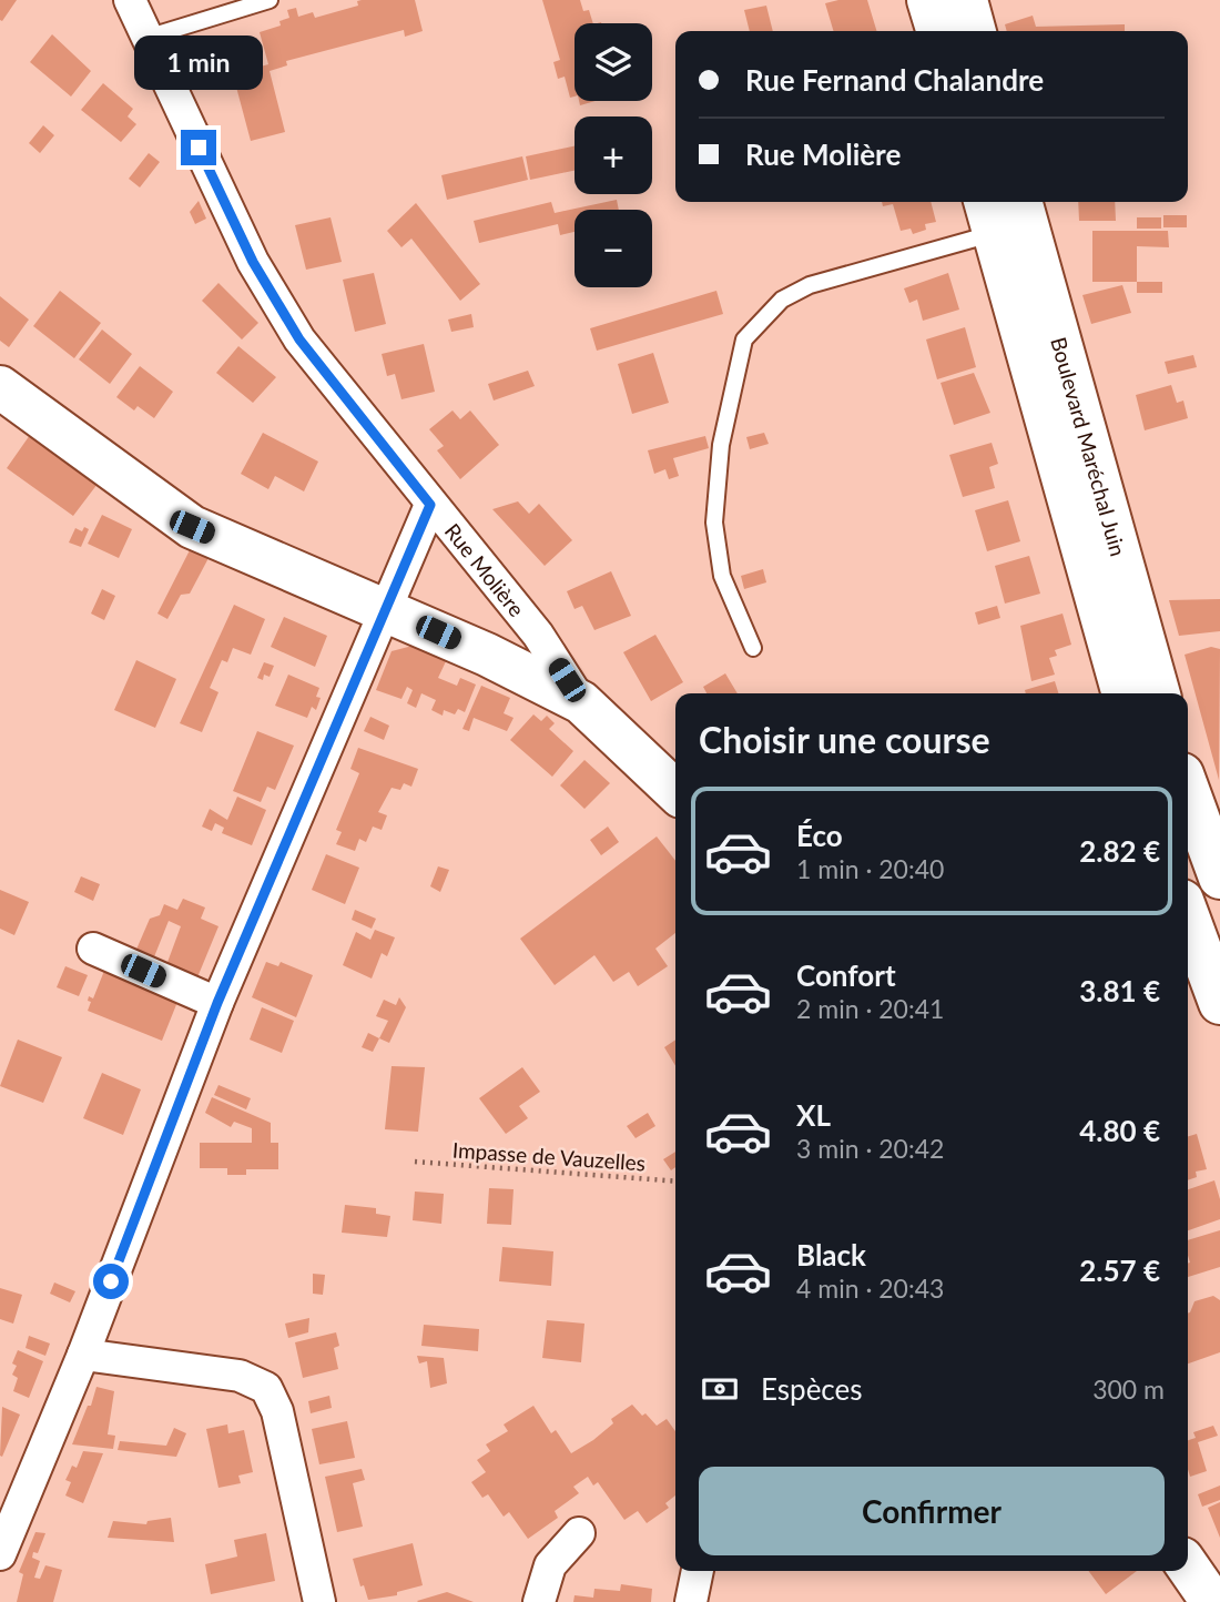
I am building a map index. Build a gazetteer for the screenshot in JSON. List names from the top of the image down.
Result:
{
  "streets": {
    "main road": ["Boulevard Maréchal Juin"],
    "street": ["Rue Molière"],
    "path": ["Impasse de Vauzelles"]
  },
  "page": {
    "map_buttons": ["+", "−"],
    "banner": ["Rue Fernand Chalandre", "Rue Molière"],
    "bubble": "1 min",
    "heading": "Choisir une course",
    "list": [
      {
        "name": "Éco",
        "note": "1 min · 20:40",
        "value": "2.82 €"
      },
      {
        "name": "Confort",
        "note": "2 min · 20:41",
        "value": "3.81 €"
      },
      {
        "name": "XL",
        "note": "3 min · 20:42",
        "value": "4.80 €"
      },
      {
        "name": "Black",
        "note": "4 min · 20:43",
        "value": "2.57 €"
      }
    ],
    "pay": ["Espèces", "300 m"],
    "buttons": "Confirmer"
  }
}
